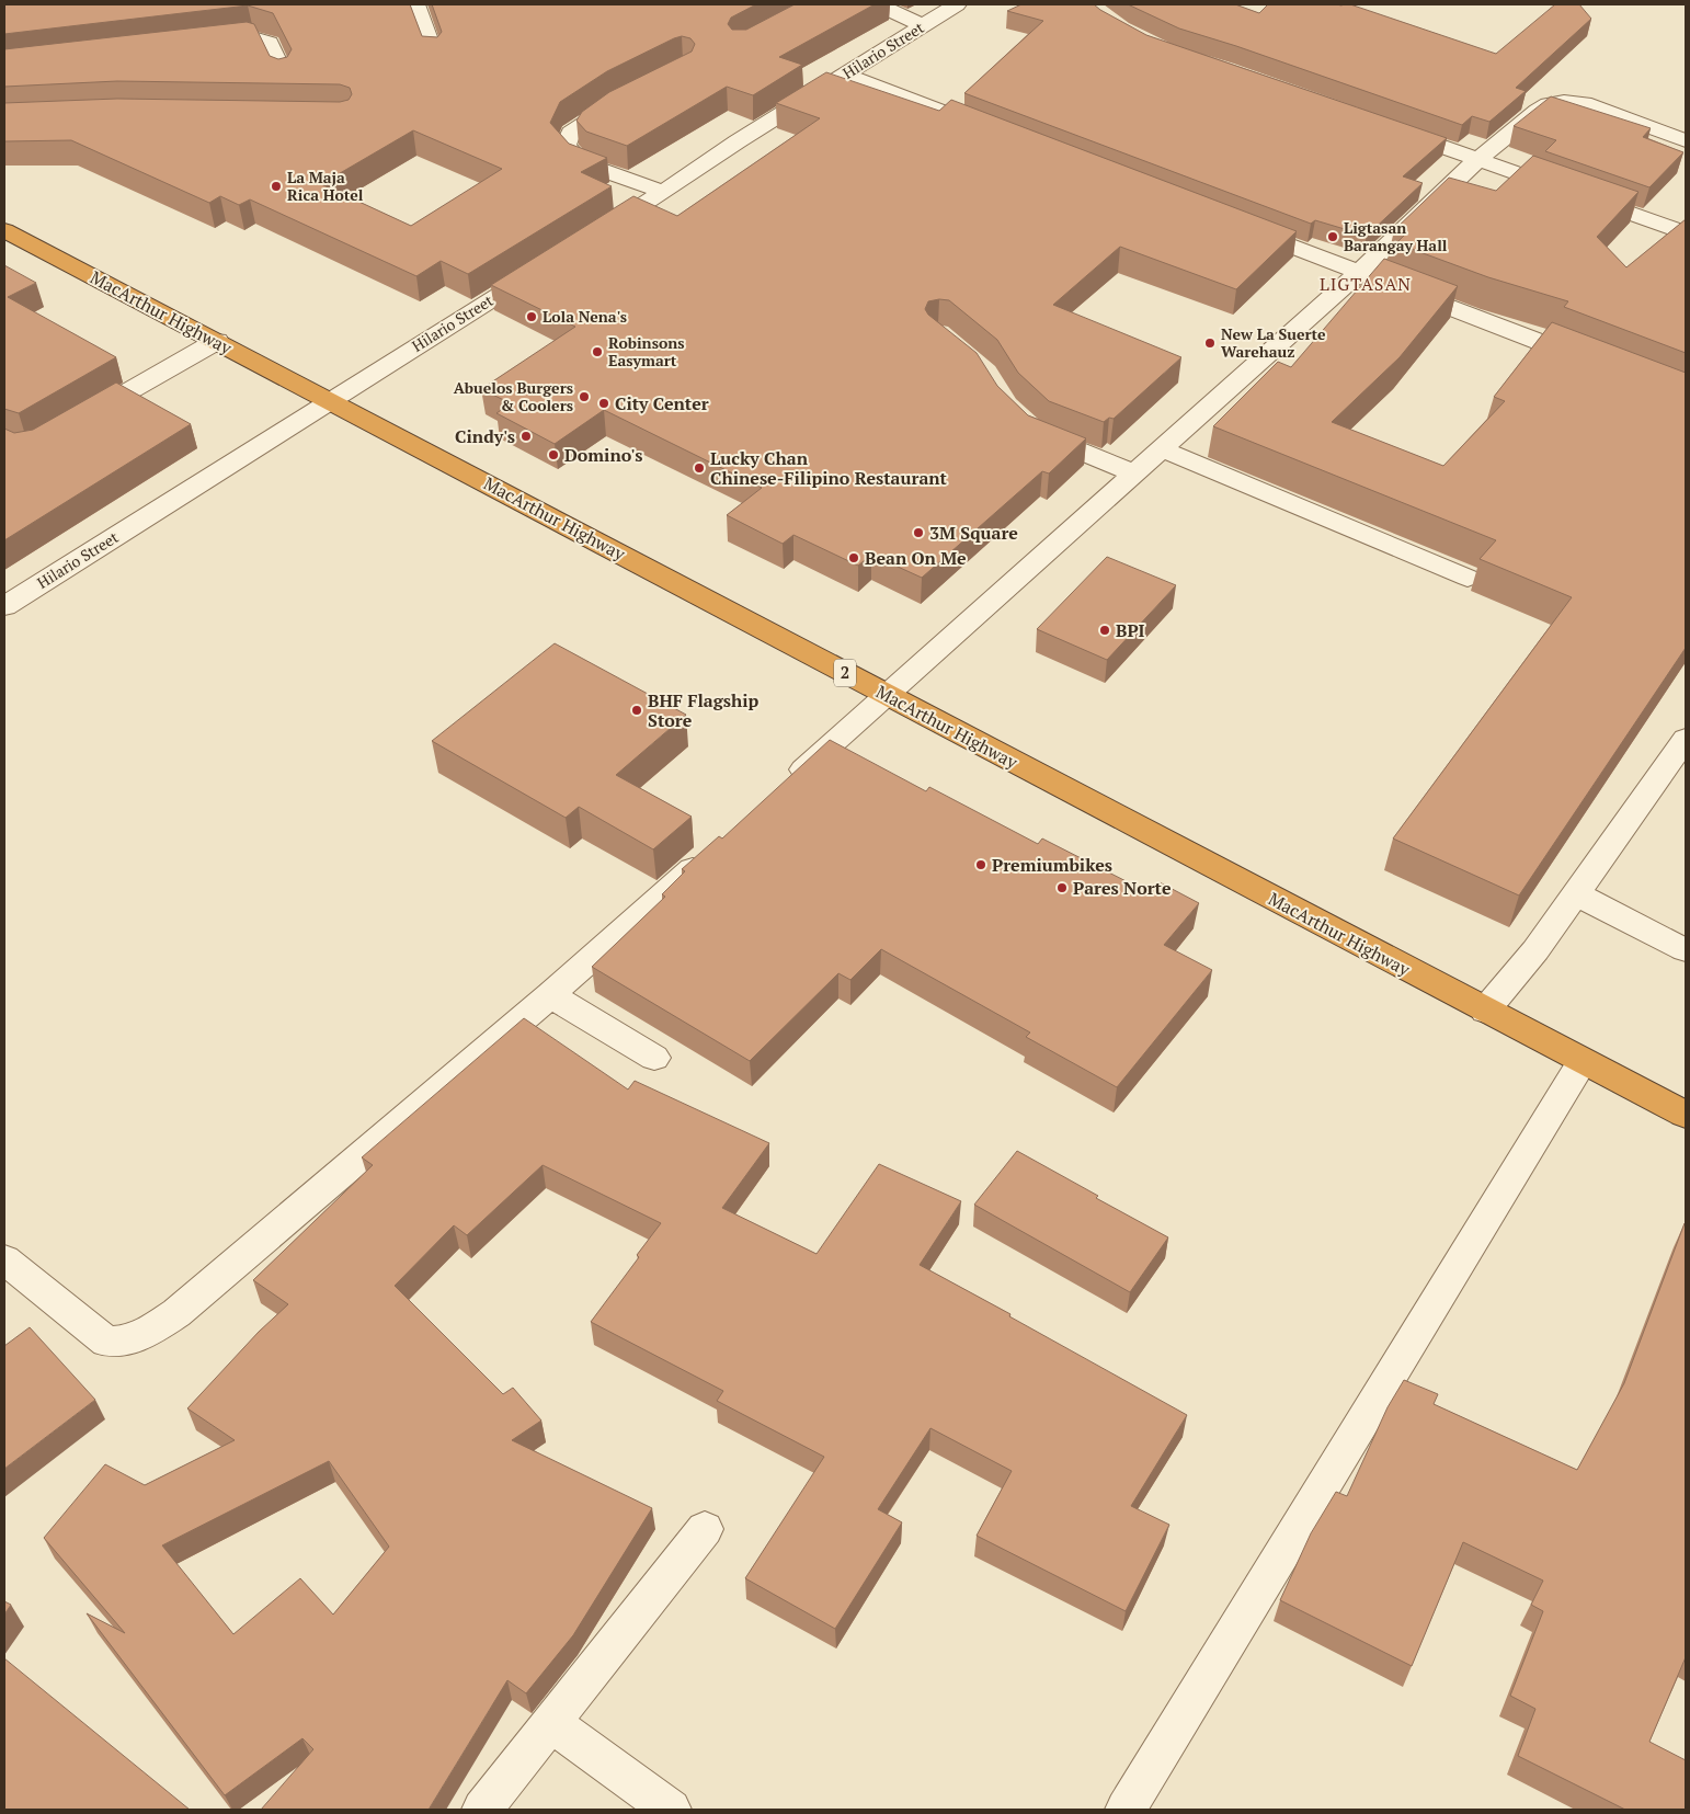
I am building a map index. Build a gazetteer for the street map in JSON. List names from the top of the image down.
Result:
{
  "streets": {
    "highway": ["MacArthur Highway", "2"],
    "street": ["Hilario Street"]
  },
  "crossings": [
    ["Hilario Street", "MacArthur Highway"]
  ],
  "districts": ["LIGTASAN"],
  "places": [
    "La Maja Rica Hotel",
    "Ligtasan Barangay Hall",
    "Lola Nena's",
    "New La Suerte Warehauz",
    "Robinsons Easymart",
    "Abuelos Burgers & Coolers",
    "City Center",
    "Cindy's",
    "Domino's",
    "Lucky Chan Chinese-Filipino Restaurant",
    "3M Square",
    "Bean On Me",
    "BPI",
    "BHF Flagship Store",
    "Premiumbikes",
    "Pares Norte"
  ]
}
